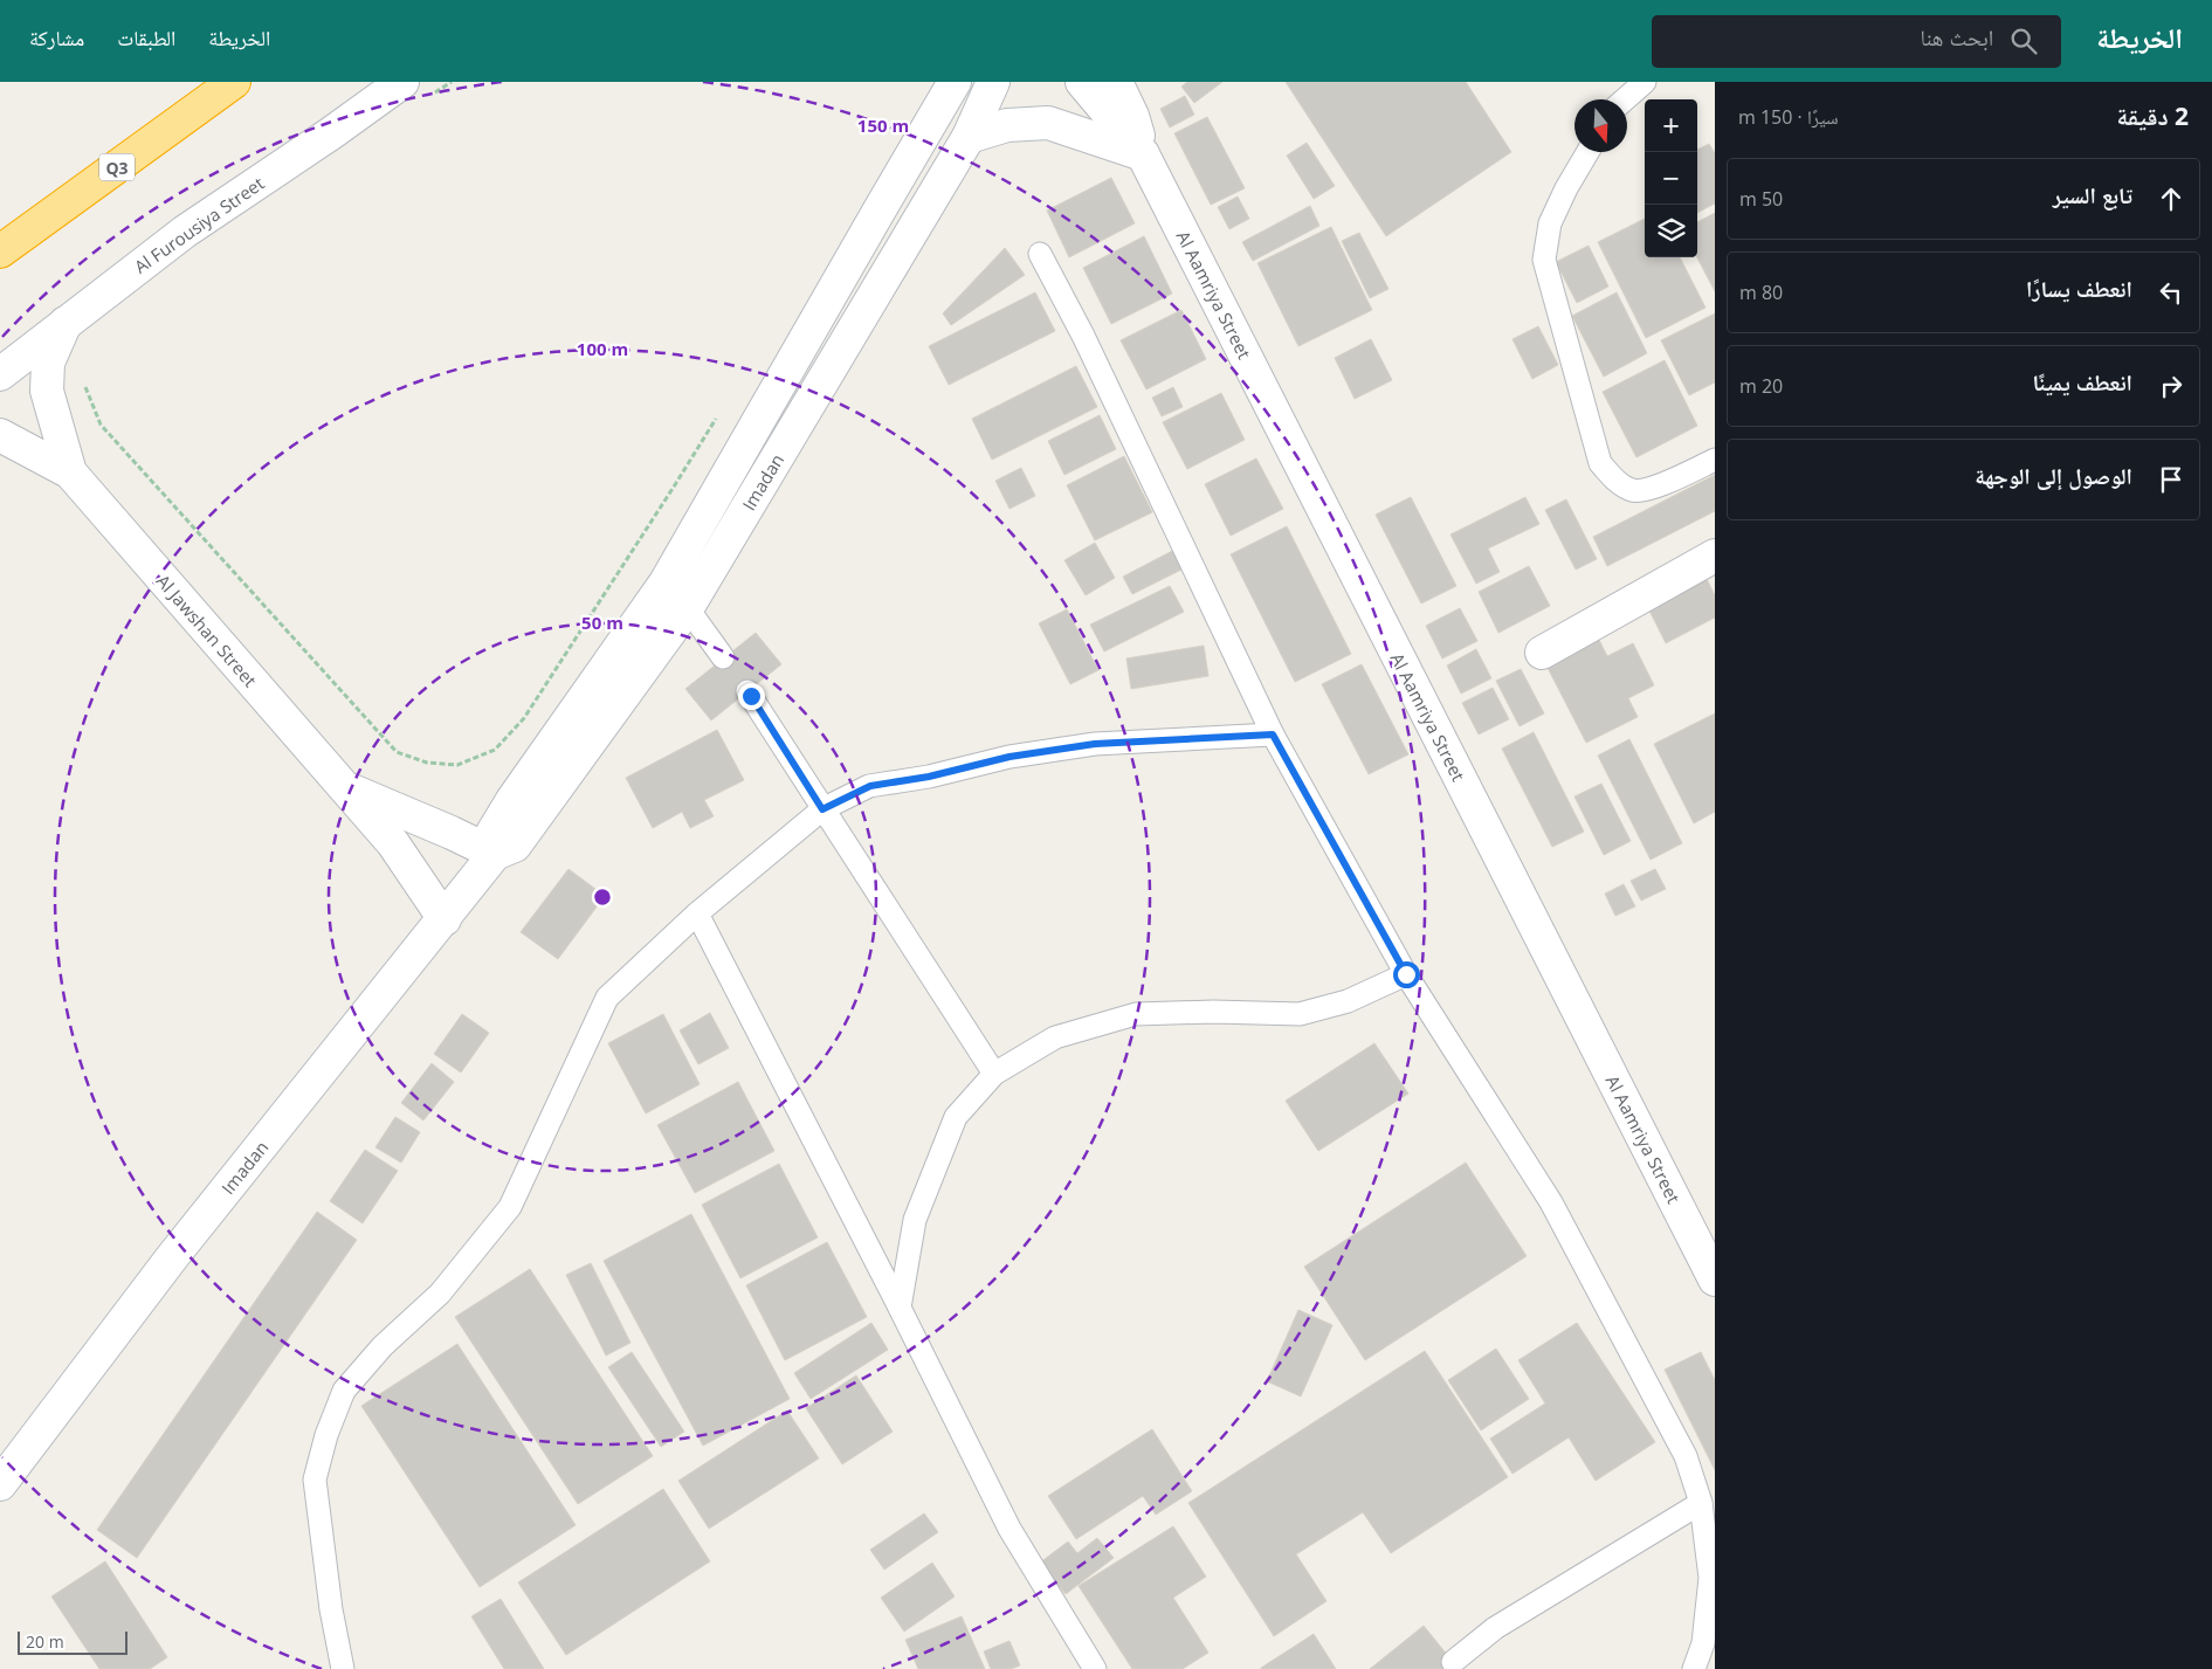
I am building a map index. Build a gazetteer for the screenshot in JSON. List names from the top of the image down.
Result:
{
  "streets": {
    "highway": ["Q3"],
    "street": [
      "Al Furousiya Street",
      "Al Aamriya Street",
      "Imadan",
      "Al Jawshan Street"
    ]
  },
  "crossings": [
    ["Al Furousiya Street", "Al Jawshan Street"],
    ["Imadan", "Al Jawshan Street"]
  ],
  "scale_bar": "20 m",
  "north": "bottom",
  "page": {
    "header": "الخريطة",
    "search": "ابحث هنا",
    "nav": ["الخريطة", "الطبقات", "مشاركة"],
    "heading": ["2 دقيقة", "سيرًا · 150 m"],
    "map_buttons": ["+", "−"],
    "list": [
      ["تابع السير", "50 m"],
      ["انعطف يسارًا", "80 m"],
      ["انعطف يمينًا", "20 m"],
      "الوصول إلى الوجهة"
    ],
    "scale": "20 m"
  },
  "rings": ["150 m", "100 m", "50 m"]
}
